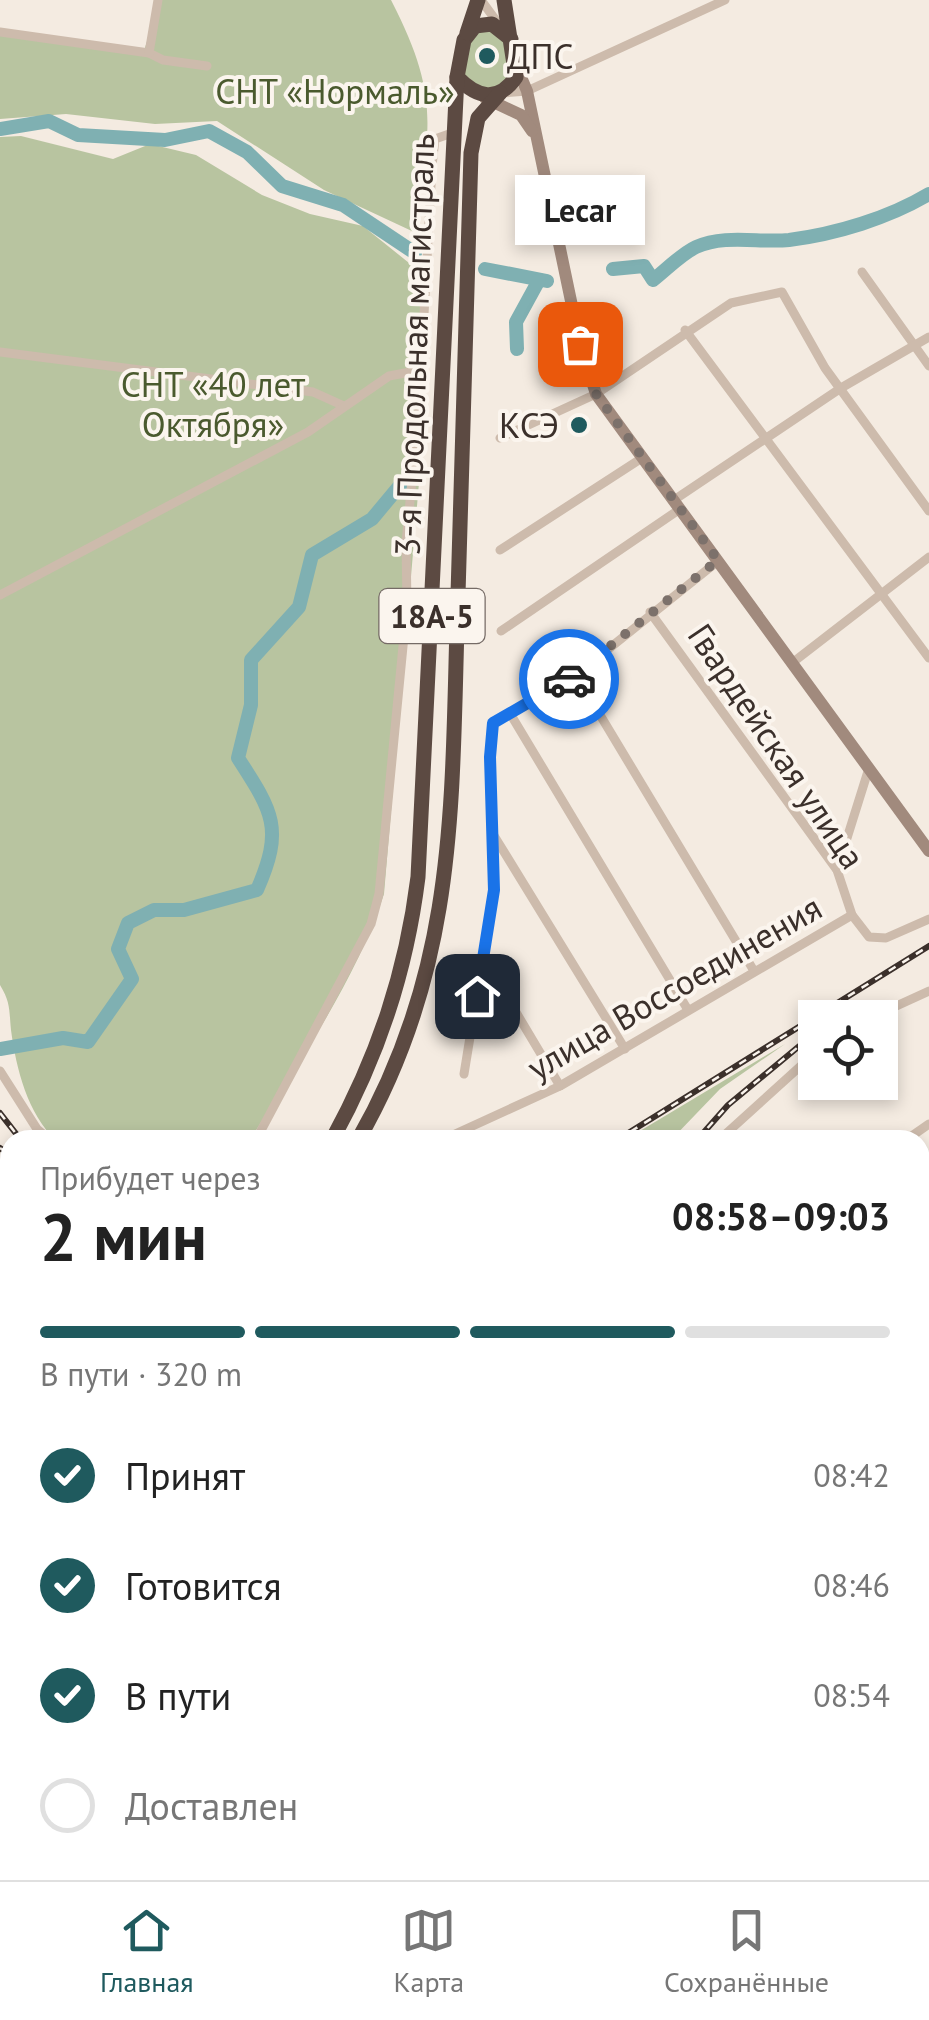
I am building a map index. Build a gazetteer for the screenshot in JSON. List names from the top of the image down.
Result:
{
  "streets": {
    "highway": ["3-я Продольная магистраль", "18А-5"],
    "street": ["Гвардейская улица", "улица Воссоединения"]
  },
  "crossings": [
    ["Гвардейская улица", "улица Воссоединения"]
  ],
  "parks": ["СНТ «Нормаль»", "СНТ «40 лет Октября»"],
  "places": ["ДПС", "Lecar", "КСЭ"],
  "page": {
    "bubble": "Lecar",
    "heading": ["2 мин", "Прибудет через", "08:58–09:03"],
    "bar": "В пути · 320 m",
    "list": [
      ["Принят", "08:42"],
      ["Готовится", "08:46"],
      ["В пути", "08:54"],
      "Доставлен"
    ],
    "tabs": ["Главная", "Карта", "Сохранённые"]
  }
}
